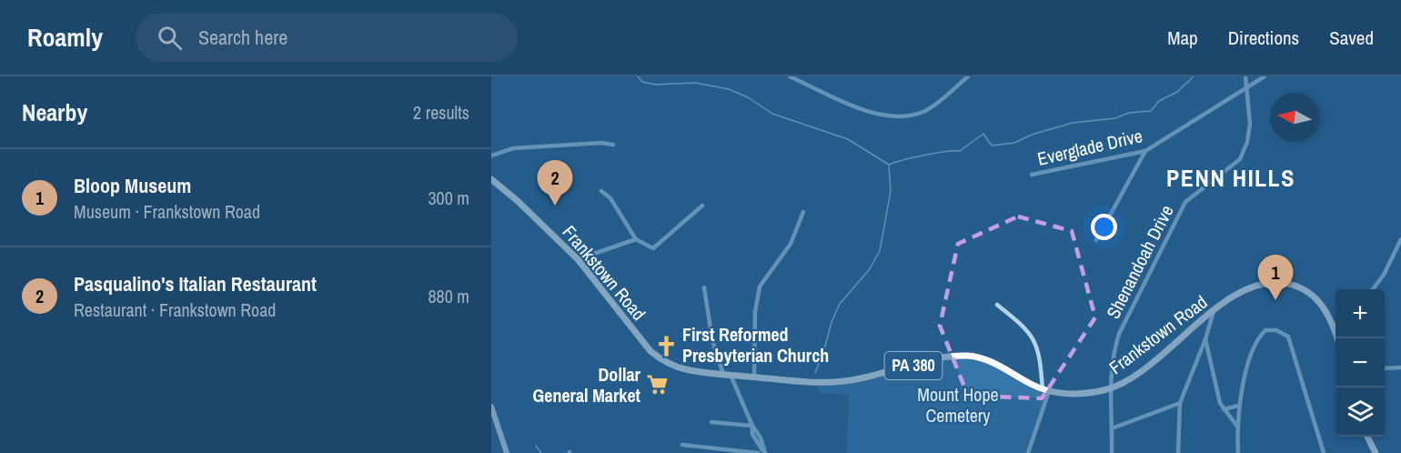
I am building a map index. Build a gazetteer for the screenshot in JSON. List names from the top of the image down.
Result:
{
  "streets": {
    "main road": ["Frankstown Road", "PA 380"],
    "street": ["Everglade Drive", "Shenandoah Drive"]
  },
  "crossings": [
    ["Everglade Drive", "Shenandoah Drive"],
    ["Shenandoah Drive", "Frankstown Road"]
  ],
  "districts": ["PENN HILLS"],
  "parks": ["Mount Hope Cemetery"],
  "places": {
    "church": ["First Reformed Presbyterian Church"],
    "supermarket": ["Dollar General Market"]
  },
  "north": "left",
  "page": {
    "header": "Roamly",
    "search": "Search here",
    "nav": ["Map", "Directions", "Saved"],
    "heading": ["Nearby", "2 results"],
    "list": [
      {
        "mark": "1",
        "name": "Bloop Museum",
        "note": "Museum · Frankstown Road",
        "value": "300 m"
      },
      {
        "mark": "2",
        "name": "Pasqualino's Italian Restaurant",
        "note": "Restaurant · Frankstown Road",
        "value": "880 m"
      }
    ],
    "pins": ["2", "1"],
    "map_buttons": ["+", "−"]
  }
}
